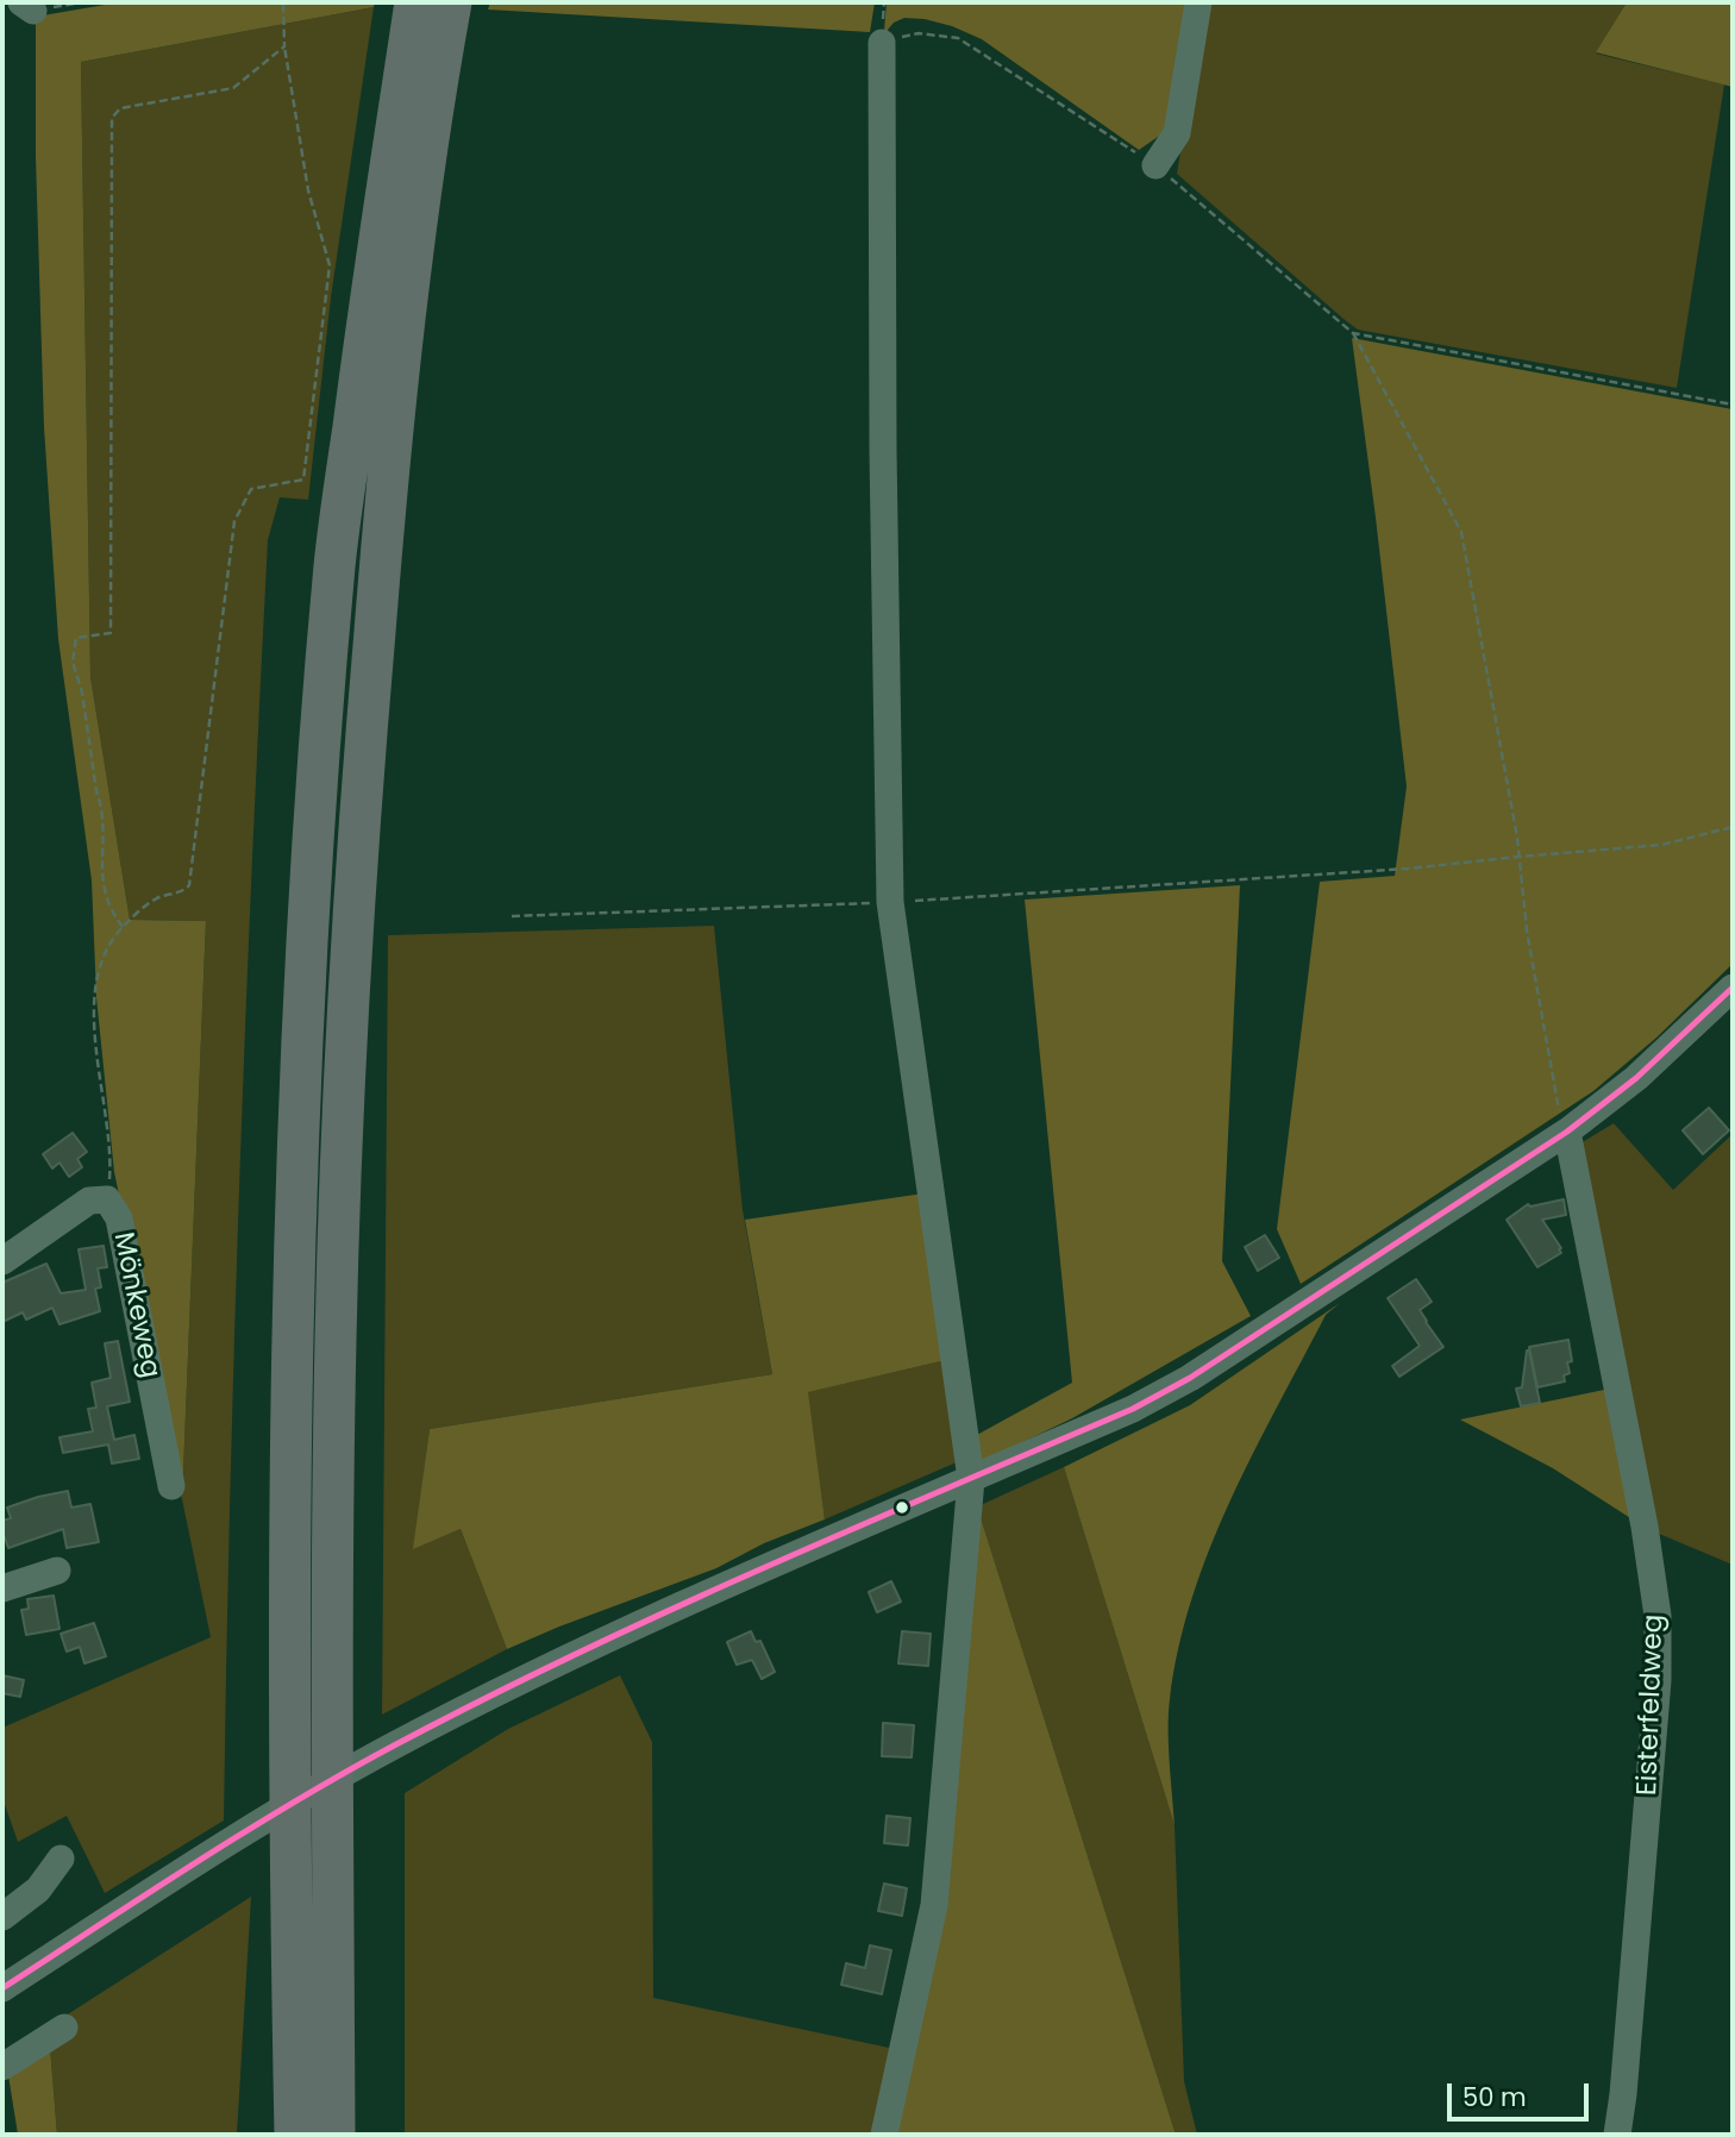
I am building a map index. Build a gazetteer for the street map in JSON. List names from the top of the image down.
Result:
{
  "streets": {
    "street": ["Mönkeweg", "Eisterfeldweg"]
  },
  "scale_bar": "50 m"
}
